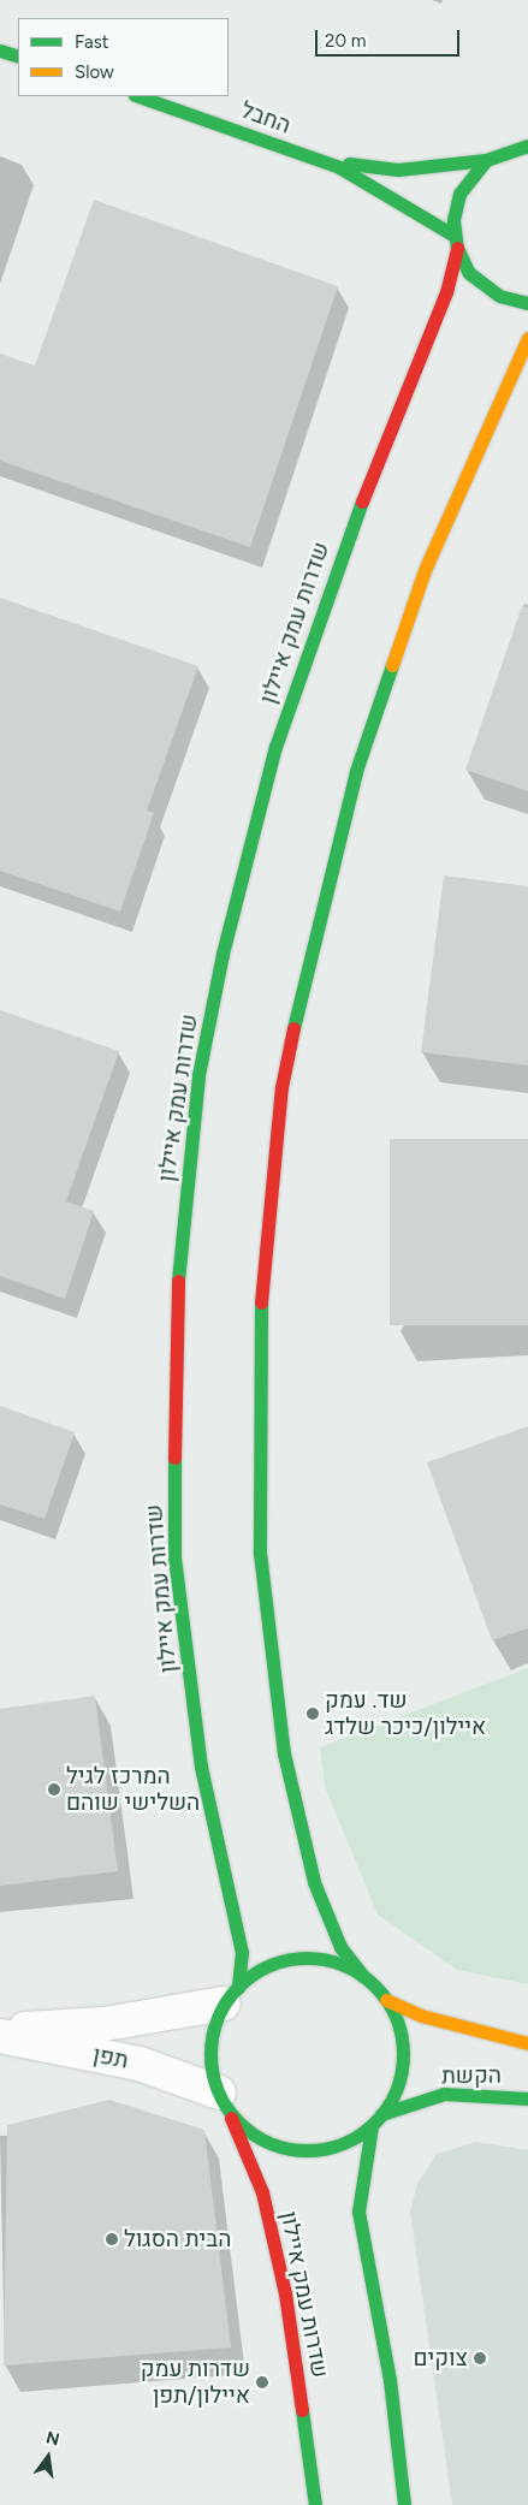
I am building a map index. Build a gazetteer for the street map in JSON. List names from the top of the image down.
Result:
{
  "streets": {
    "main road": ["החבל", "שדרות עמק איילון", "הקשת"],
    "street": ["תפן"]
  },
  "crossings": [
    ["החבל", "שדרות עמק איילון"],
    ["שדרות עמק איילון", "תפן"],
    ["שדרות עמק איילון", "הקשת"],
    ["תפן", "הקשת"]
  ],
  "places": [
    "שד. עמק איילון/כיכר שלדג",
    "המרכז לגיל השלישי שוהם",
    "הבית הסגול",
    "צוקים",
    "שדרות עמק איילון/תפן"
  ],
  "legend": ["Fast", "Slow"],
  "scale_bar": "20 m",
  "north": "top"
}
